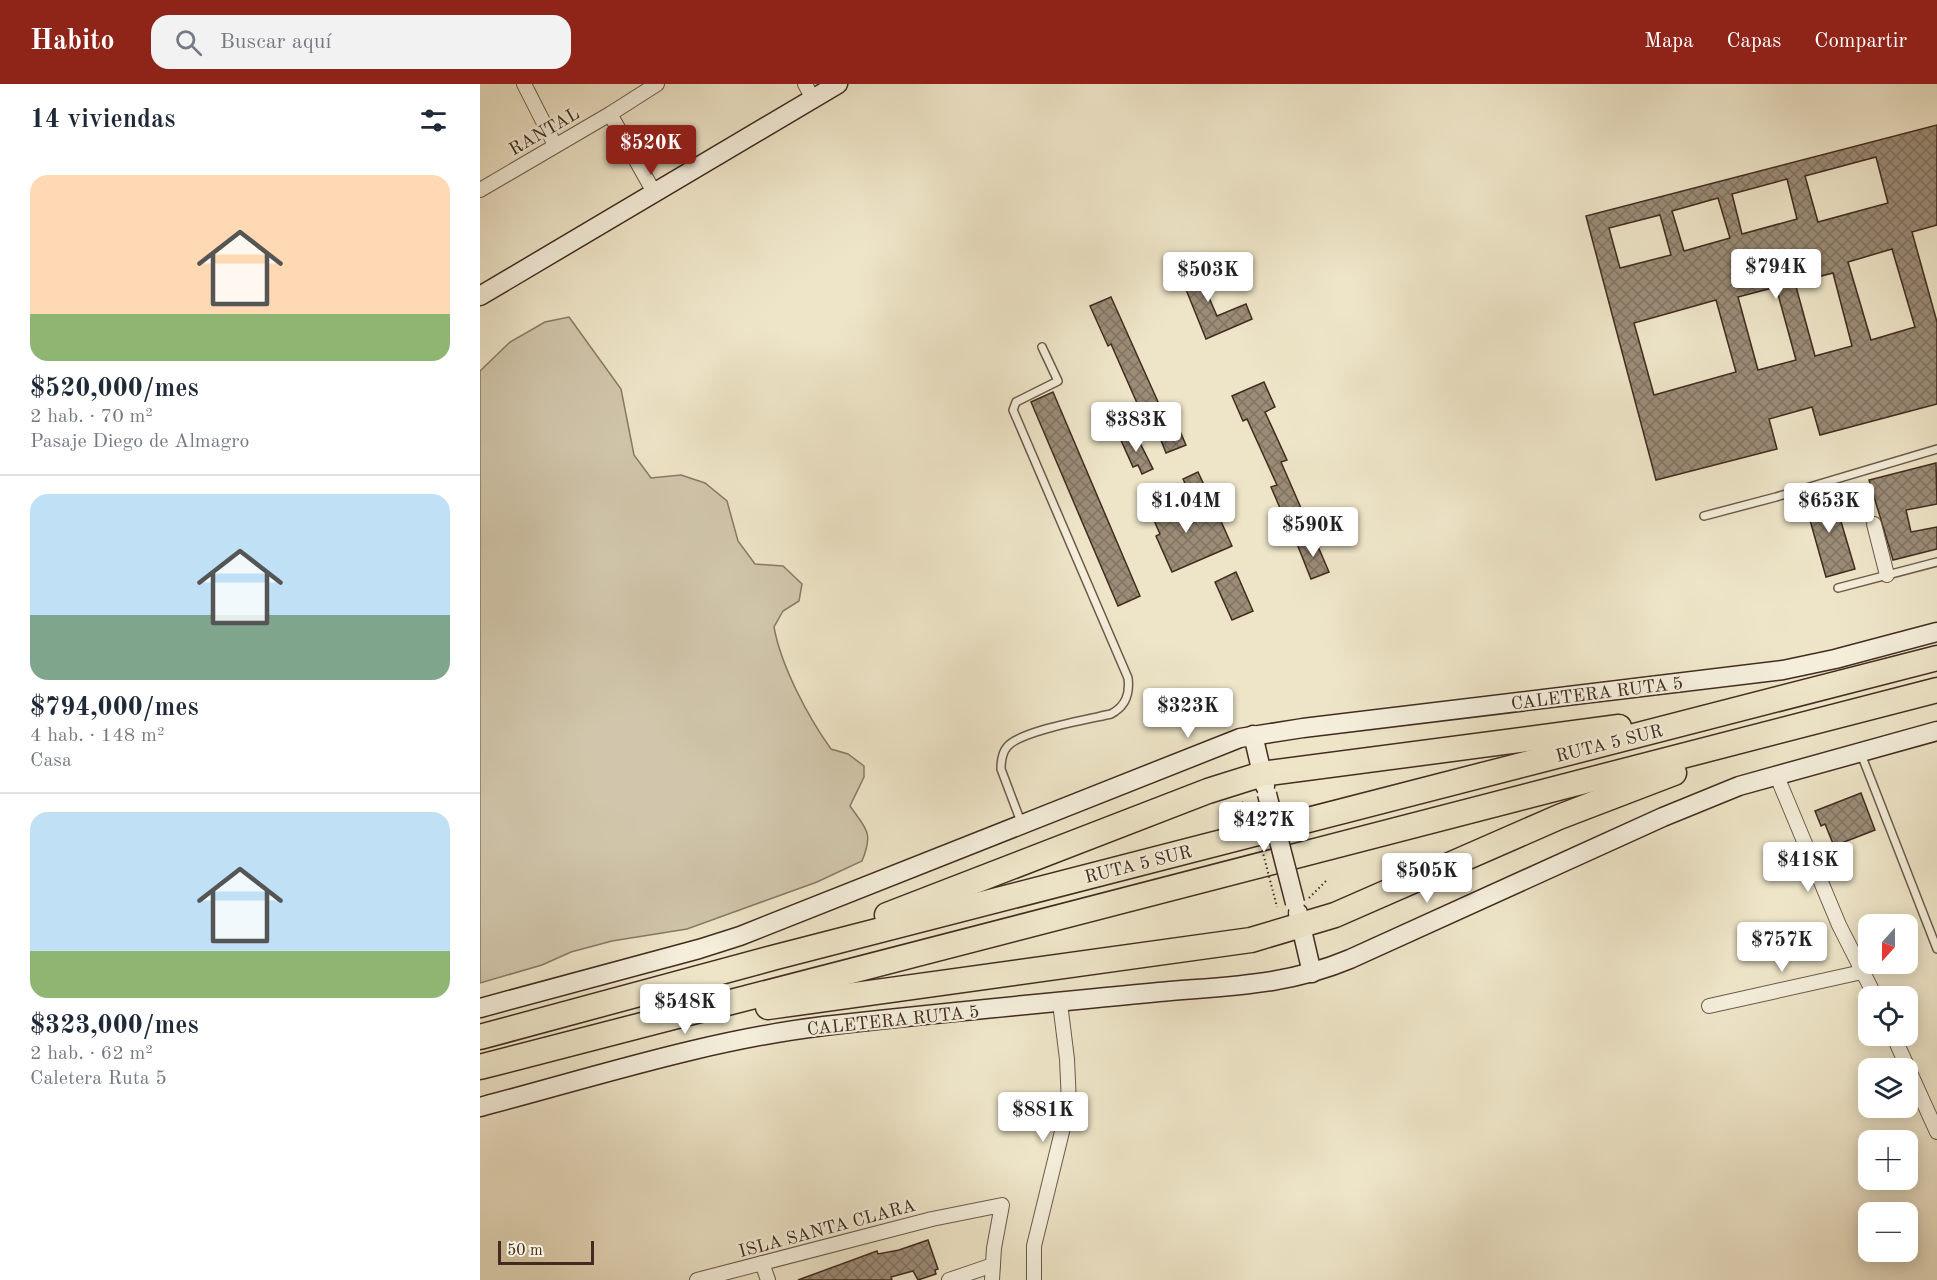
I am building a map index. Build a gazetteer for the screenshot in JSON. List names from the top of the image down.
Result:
{
  "streets": {
    "highway": ["RUTA 5 SUR"],
    "street": ["RANTAL", "CALETERA RUTA 5", "ISLA SANTA CLARA"]
  },
  "scale_bar": "50 m",
  "north": "bottom",
  "page": {
    "header": "Habito",
    "search": "Buscar aquí",
    "nav": ["Mapa", "Capas", "Compartir"],
    "heading": "14 viviendas",
    "price": [
      "$520K",
      "$794K",
      "$503K",
      "$383K",
      "$1.04M",
      "$653K",
      "$590K",
      "$323K",
      "$427K",
      "$418K",
      "$505K",
      "$757K",
      "$548K",
      "$881K"
    ],
    "list": [
      {
        "name": "$520,000/mes",
        "note": "2 hab. · 70 m² · Pasaje Diego de Almagro"
      },
      {
        "name": "$794,000/mes",
        "note": "4 hab. · 148 m² · Casa"
      },
      {
        "name": "$323,000/mes",
        "note": "2 hab. · 62 m² · Caletera Ruta 5"
      }
    ],
    "map_buttons": ["+", "−"],
    "scale": "50 m"
  }
}
